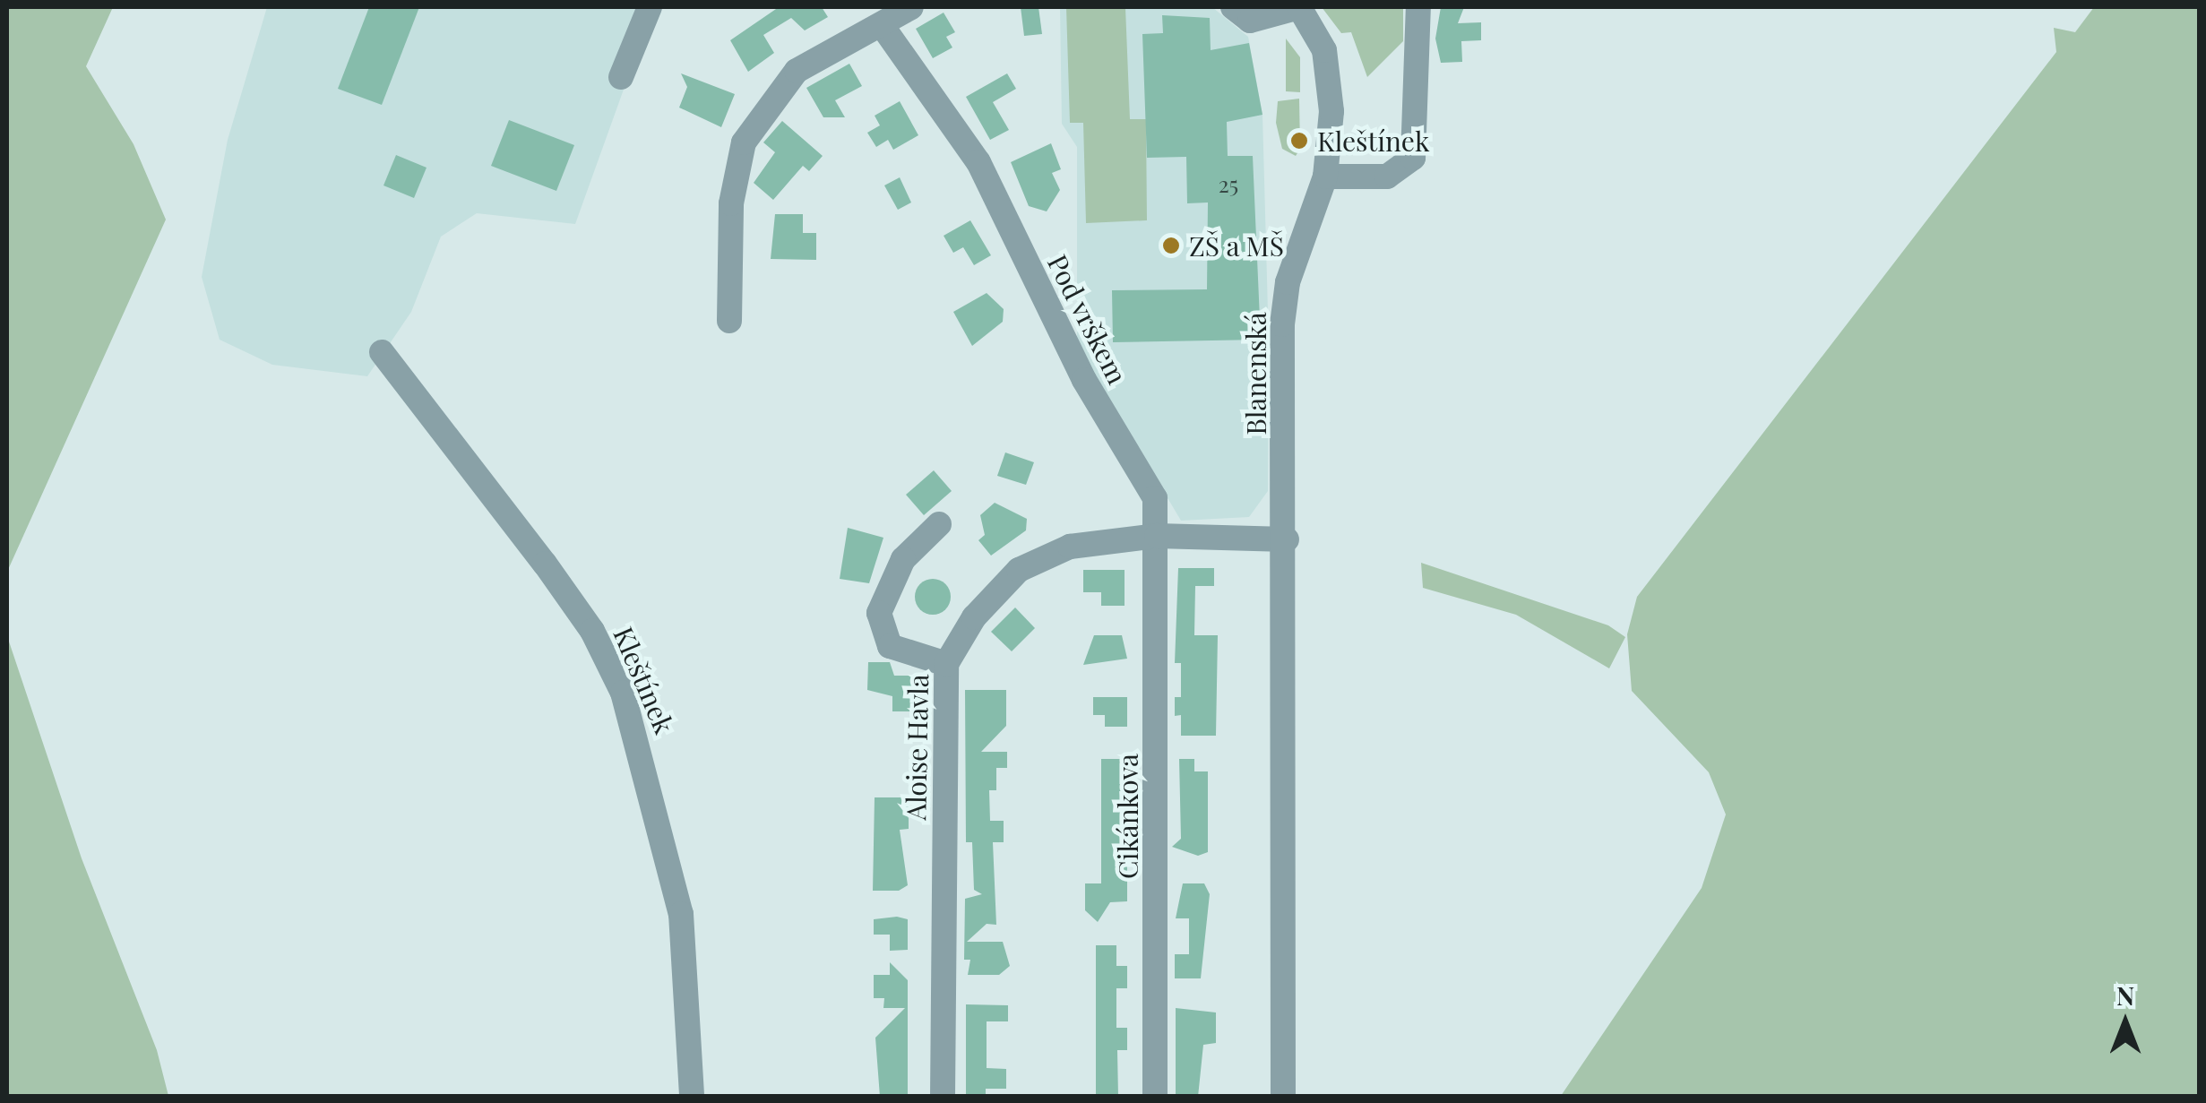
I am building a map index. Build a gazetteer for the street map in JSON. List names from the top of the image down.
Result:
{
  "streets": {
    "street": [
      "Pod vrškem",
      "Blanenská",
      "Kleštínek",
      "Aloise Havla",
      "Cikánkova"
    ]
  },
  "crossings": [
    ["Pod vrškem", "Aloise Havla"],
    ["Pod vrškem", "Cikánkova"],
    ["Aloise Havla", "Cikánkova"]
  ],
  "places": ["Kleštínek", "ZŠ a MŠ"],
  "house_numbers": ["25"],
  "north": "top"
}
